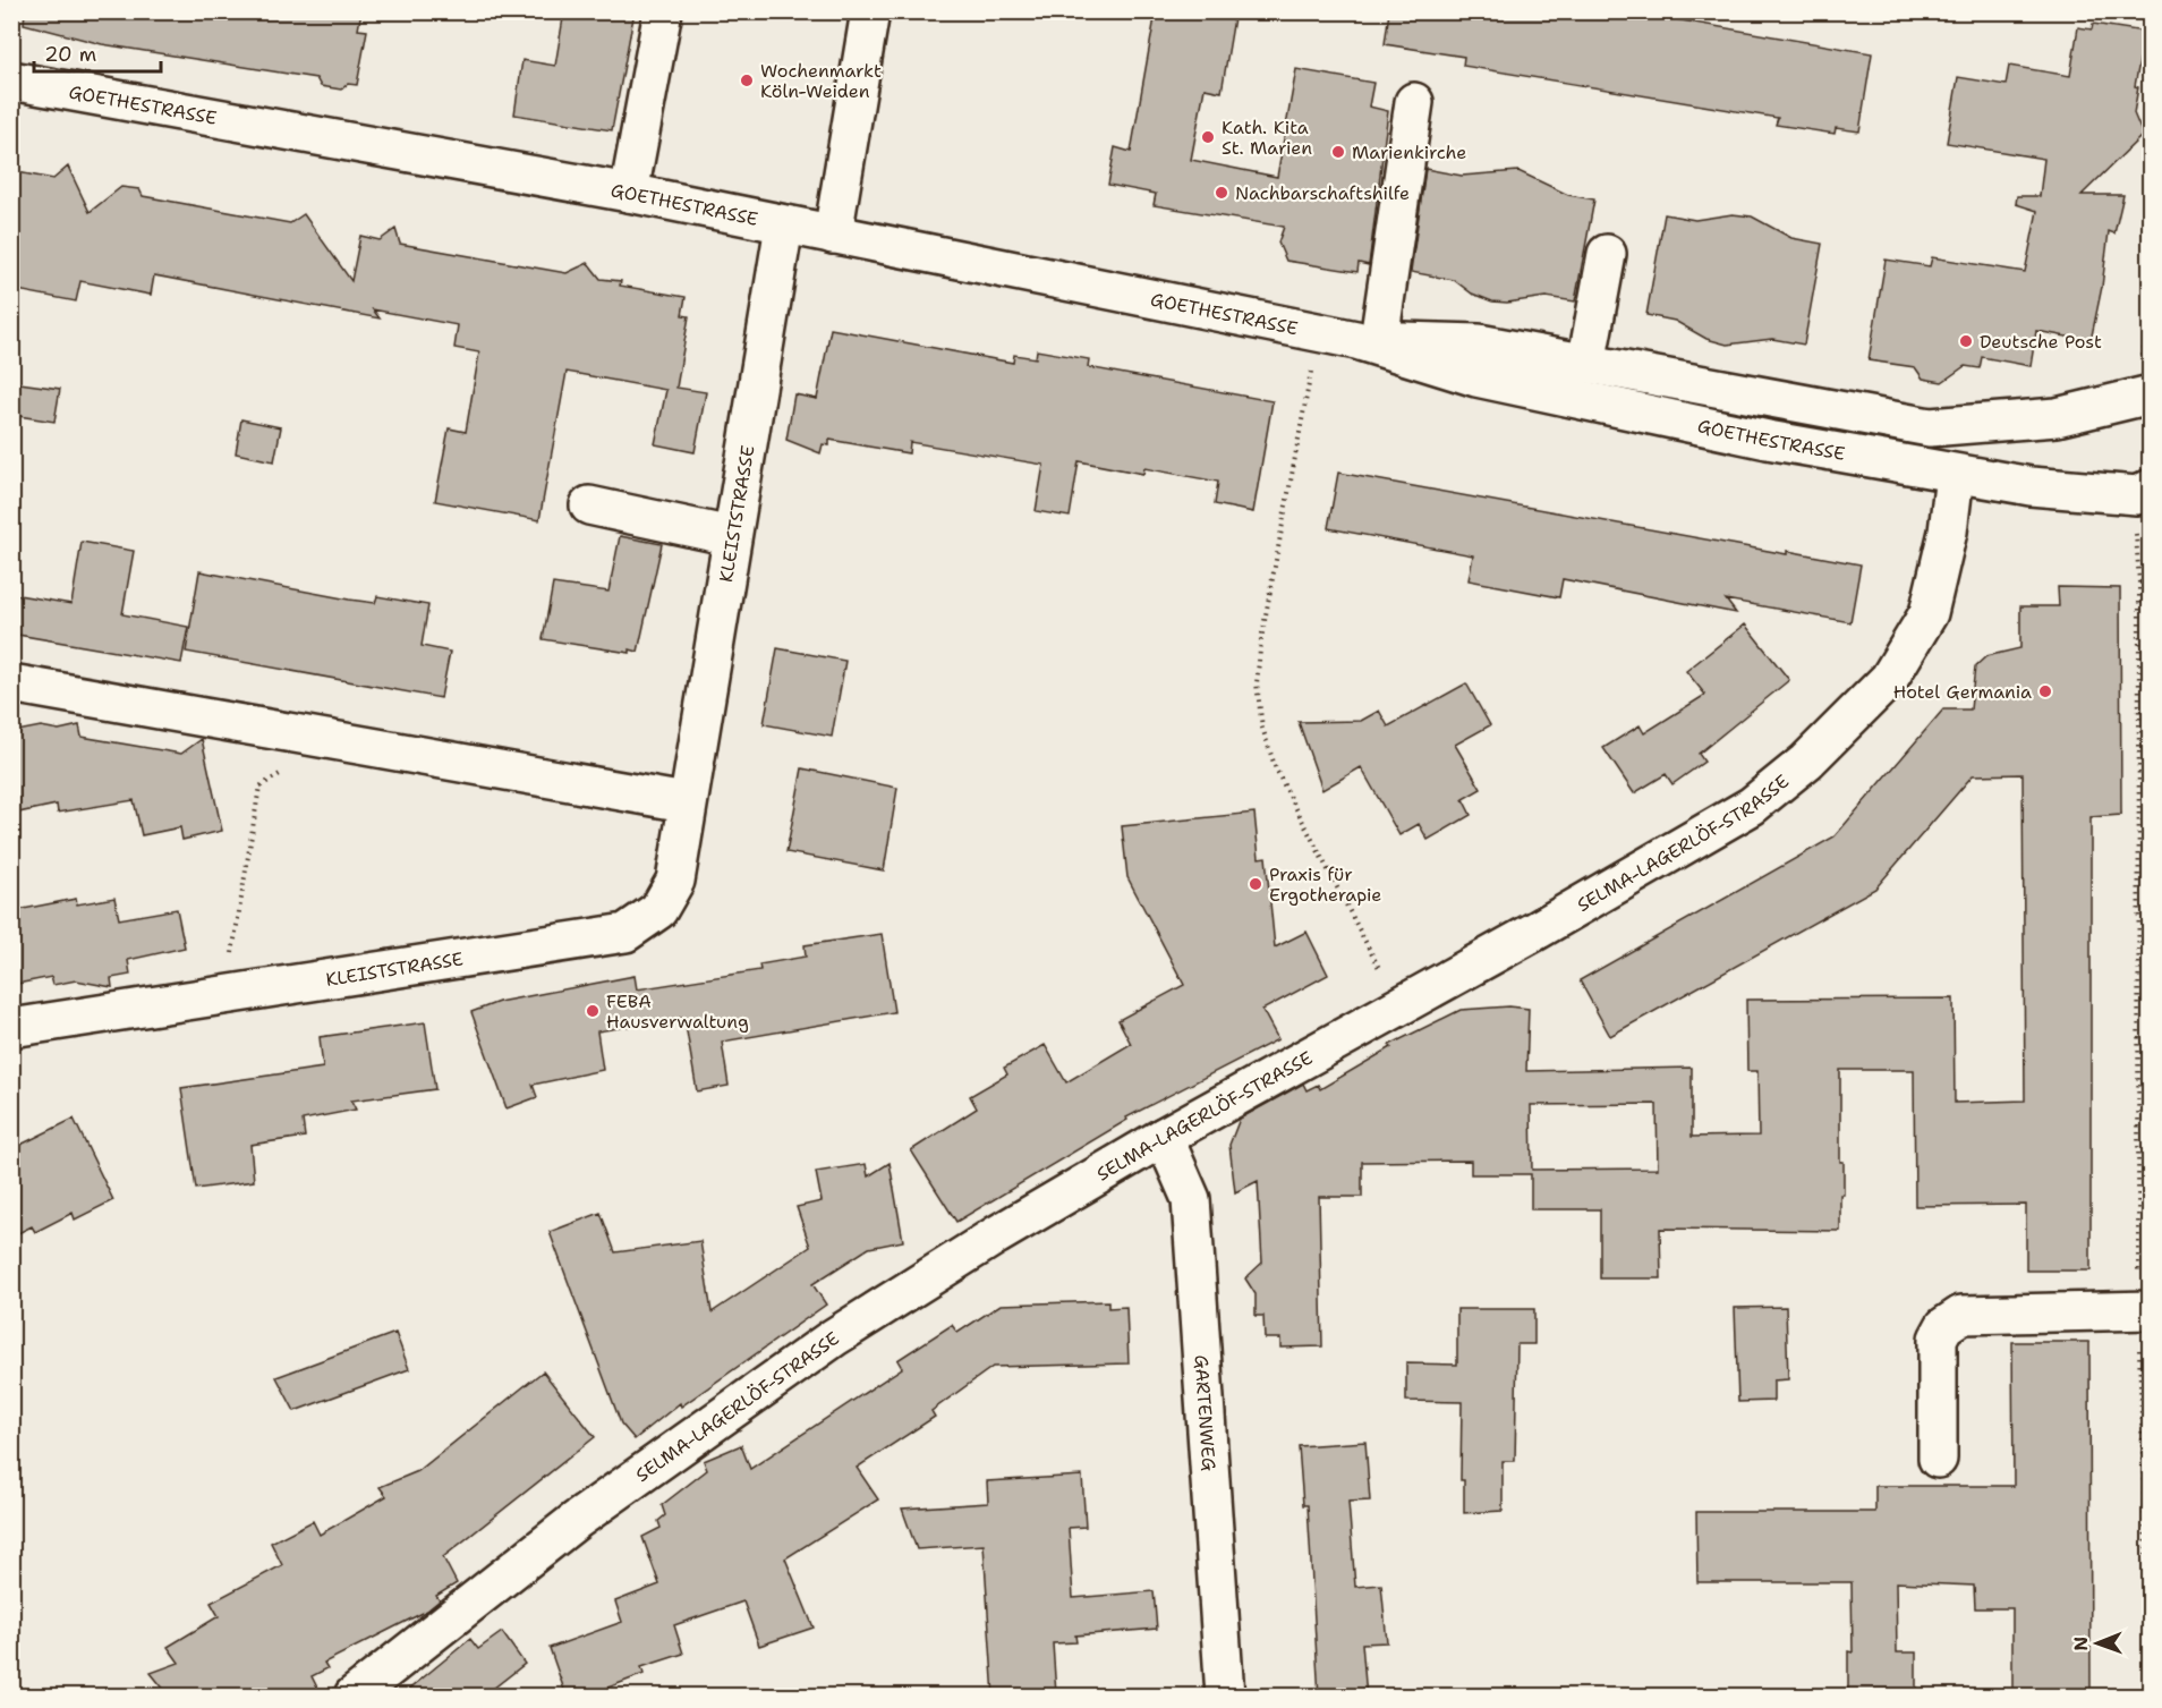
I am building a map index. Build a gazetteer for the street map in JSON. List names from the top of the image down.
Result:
{
  "streets": {
    "street": [
      "GOETHESTRASSE",
      "KLEISTSTRASSE",
      "SELMA-LAGERLÖF-STRASSE",
      "GARTENWEG"
    ]
  },
  "crossings": [
    ["GOETHESTRASSE", "KLEISTSTRASSE"],
    ["GOETHESTRASSE", "SELMA-LAGERLÖF-STRASSE"],
    ["SELMA-LAGERLÖF-STRASSE", "GARTENWEG"]
  ],
  "places": [
    "Wochenmarkt Köln-Weiden",
    "Kath. Kita St. Marien",
    "Marienkirche",
    "Nachbarschaftshilfe",
    "Deutsche Post",
    "Hotel Germania",
    "Praxis für Ergotherapie",
    "FEBA Hausverwaltung"
  ],
  "scale_bar": "20 m",
  "north": "left"
}
